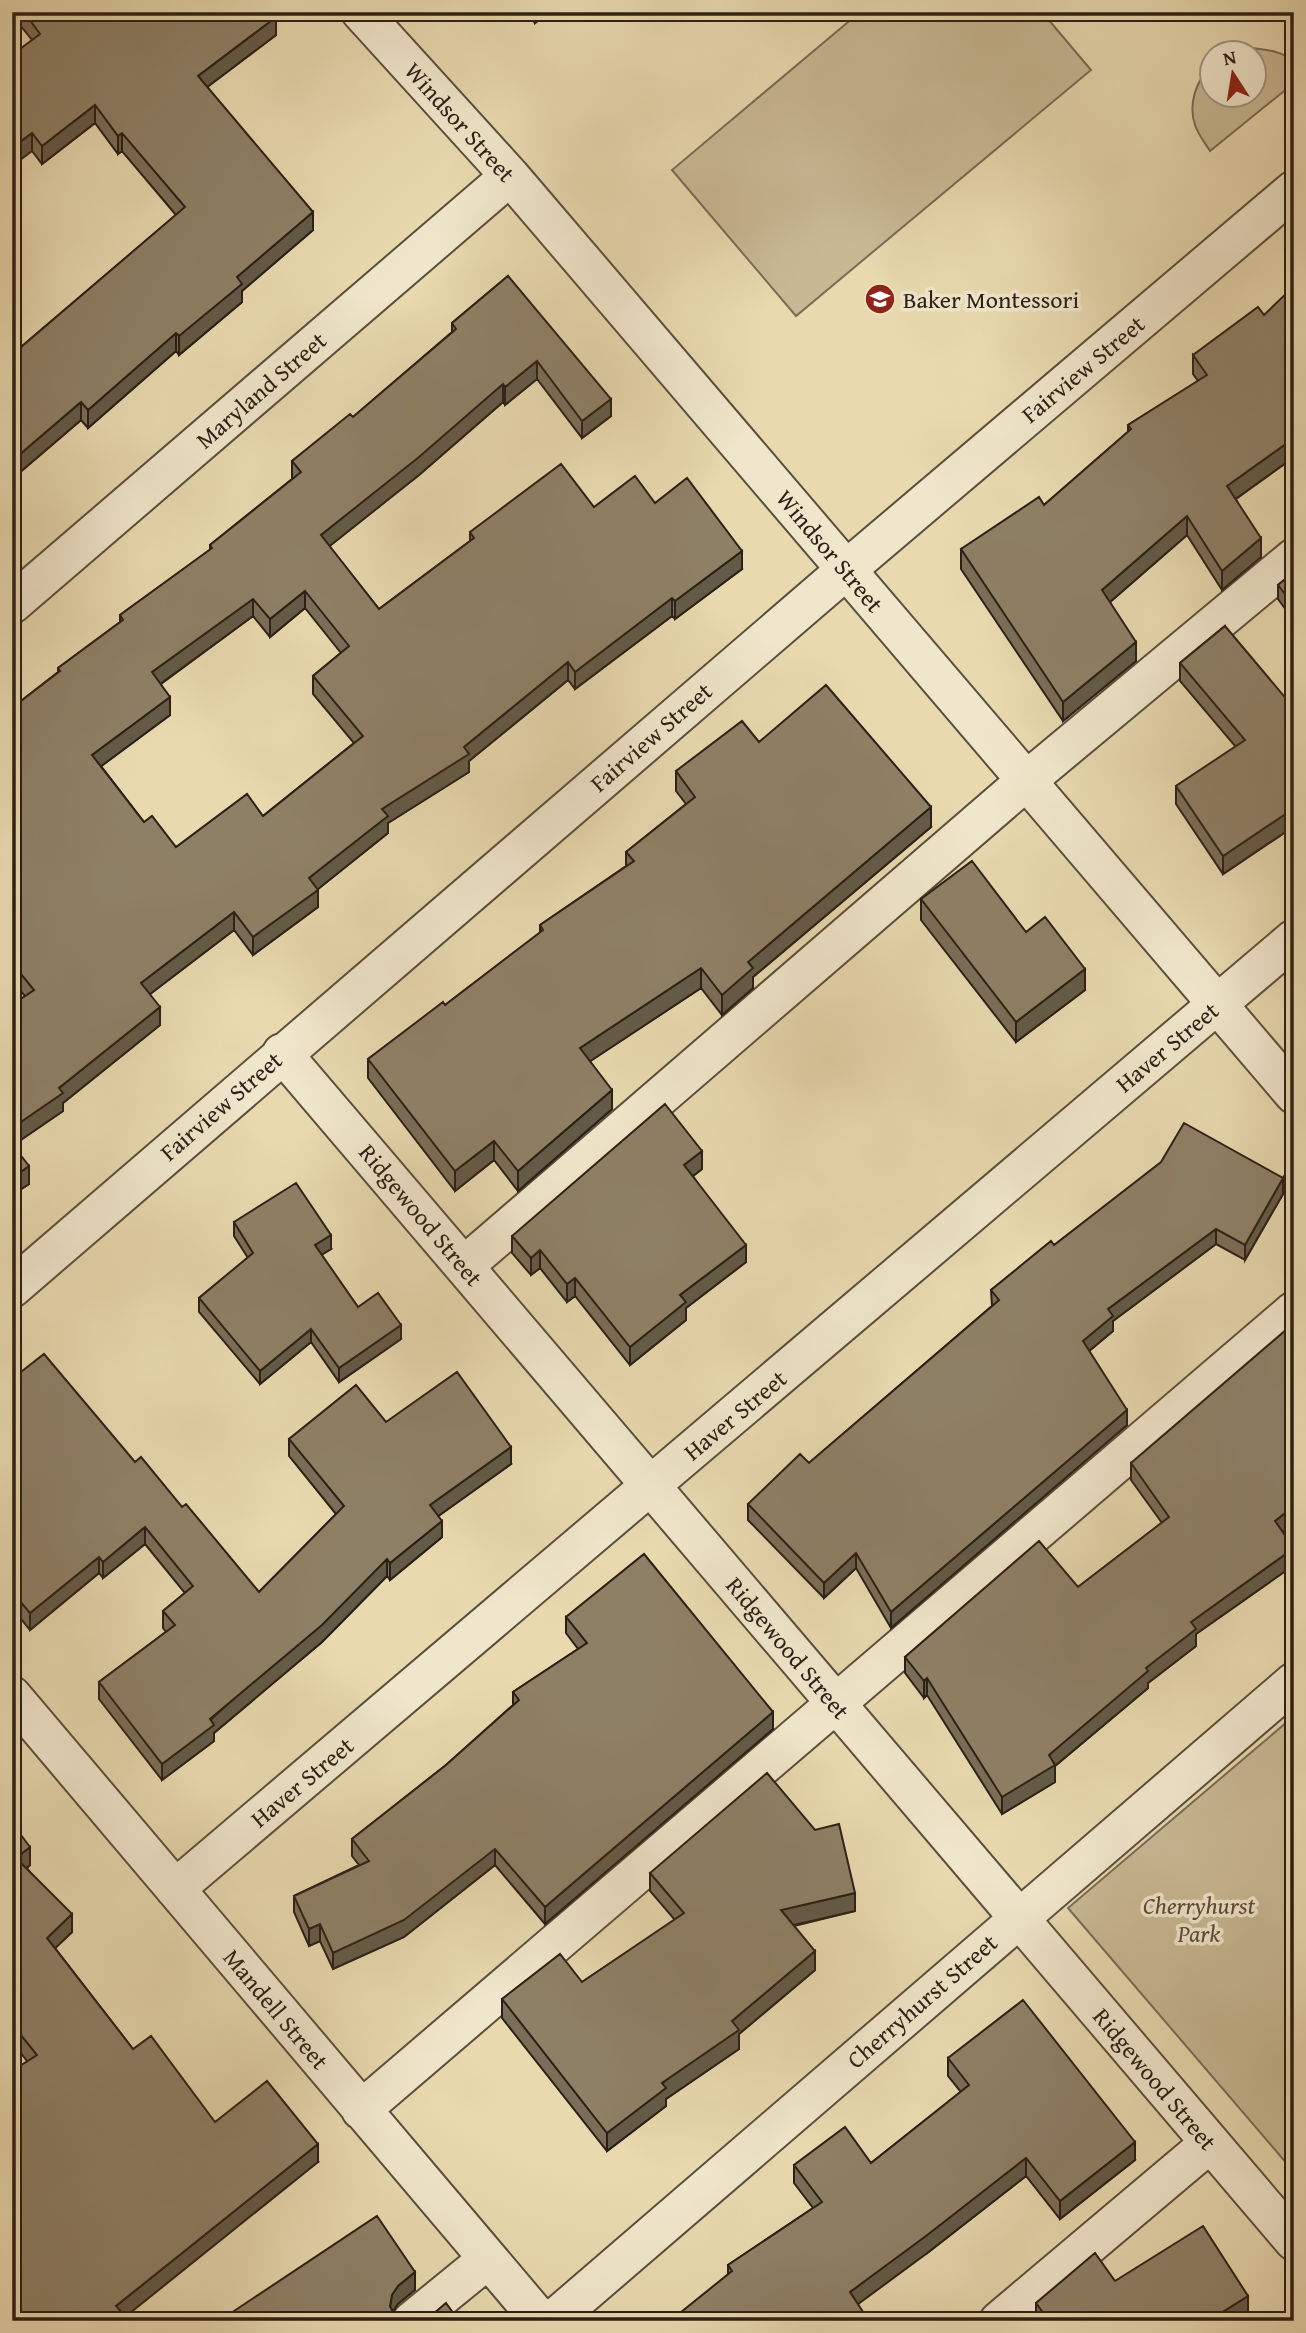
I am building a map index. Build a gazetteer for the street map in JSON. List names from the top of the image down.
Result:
{
  "streets": {
    "street": [
      "Windsor Street",
      "Fairview Street",
      "Maryland Street",
      "Haver Street",
      "Ridgewood Street",
      "Cherryhurst Street",
      "Mandell Street"
    ]
  },
  "crossings": [
    ["Windsor Street", "Fairview Street"],
    ["Windsor Street", "Maryland Street"],
    ["Windsor Street", "Haver Street"],
    ["Fairview Street", "Ridgewood Street"],
    ["Haver Street", "Ridgewood Street"],
    ["Haver Street", "Mandell Street"],
    ["Ridgewood Street", "Cherryhurst Street"]
  ],
  "parks": ["Cherryhurst Park"],
  "places": {
    "school or university": ["Baker Montessori"]
  },
  "north": "top"
}
